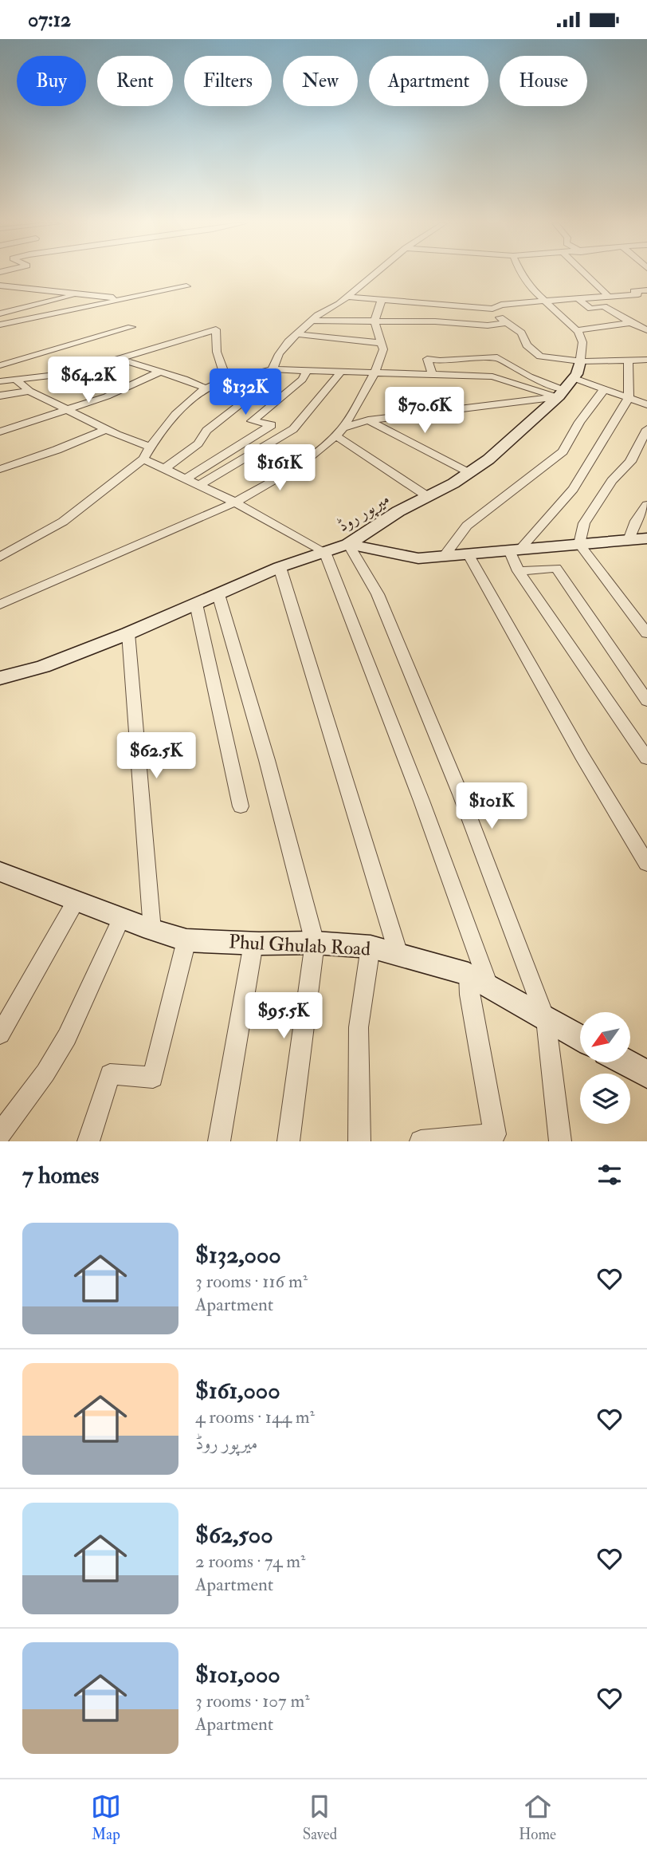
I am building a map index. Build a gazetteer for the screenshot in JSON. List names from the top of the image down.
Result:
{
  "streets": {
    "street": ["میرپور روڈ", "Phul Ghulab Road"]
  },
  "north": "bottom left",
  "page": {
    "status": "07:12",
    "chip": [
      "Buy",
      "Rent",
      "Filters",
      "New",
      "Apartment",
      "House"
    ],
    "price": [
      "$64.2K",
      "$132K",
      "$70.6K",
      "$161K",
      "$62.5K",
      "$101K",
      "$95.5K"
    ],
    "heading": "7 homes",
    "list": [
      {
        "name": "$132,000",
        "note": "3 rooms · 116 m² · Apartment"
      },
      {
        "name": "$161,000",
        "note": "4 rooms · 144 m² · میرپور روڈ"
      },
      {
        "name": "$62,500",
        "note": "2 rooms · 74 m² · Apartment"
      },
      {
        "name": "$101,000",
        "note": "3 rooms · 107 m² · Apartment"
      }
    ],
    "tabs": ["Map", "Saved", "Home"]
  }
}
